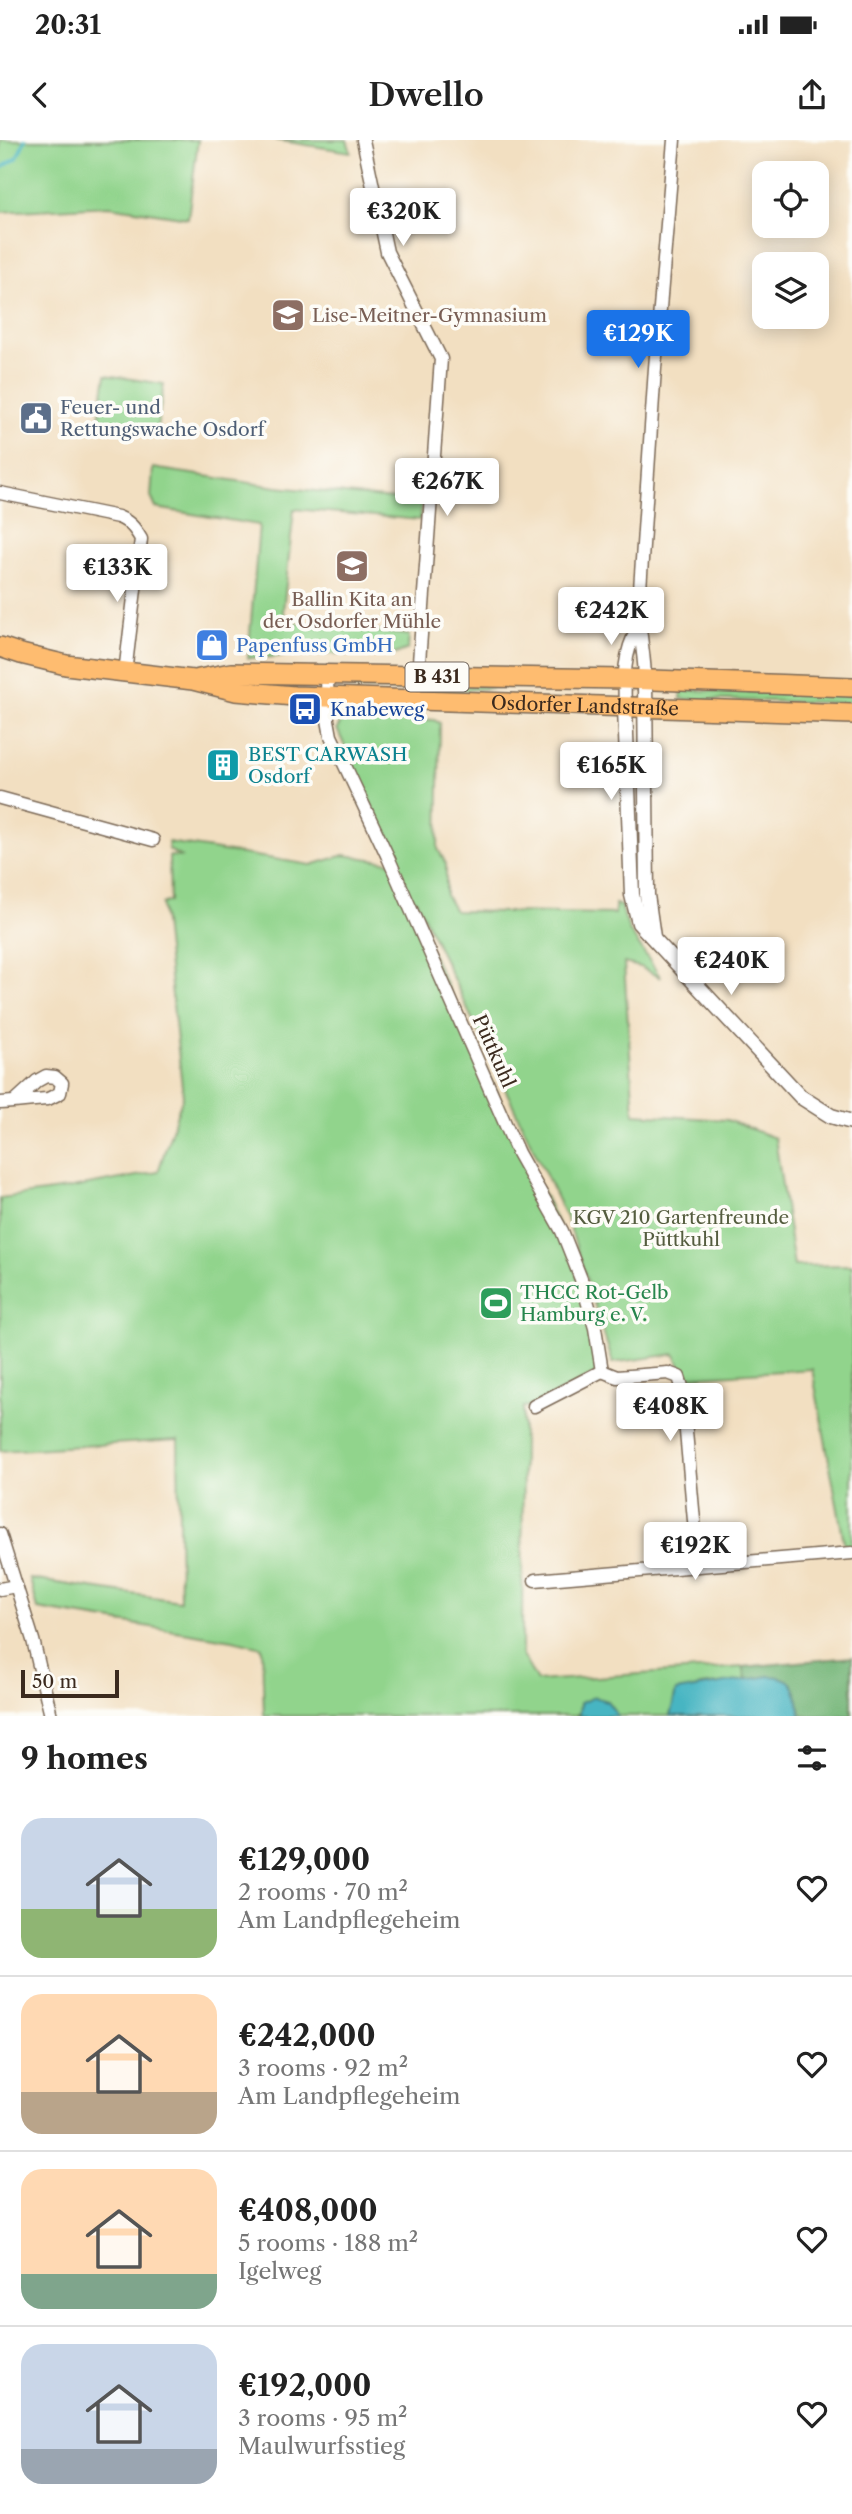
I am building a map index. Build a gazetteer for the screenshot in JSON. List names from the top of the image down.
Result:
{
  "streets": {
    "main road": ["B 431", "Osdorfer Landstraße"],
    "street": ["Püttkuhl"]
  },
  "crossings": [
    ["Osdorfer Landstraße", "Püttkuhl"]
  ],
  "parks": ["KGV 210 Gartenfreunde Püttkuhl"],
  "places": {
    "school or university": ["Lise-Meitner-Gymnasium", "Ballin Kita an der Osdorfer Mühle"],
    "public building": ["Feuer- und Rettungswache Osdorf"],
    "shop": ["Papenfuss GmbH"],
    "bus stop": ["Knabeweg"],
    "building": ["BEST CARWASH Osdorf"],
    "sports": ["THCC Rot-Gelb Hamburg e. V."]
  },
  "scale_bar": "50 m",
  "page": {
    "status": "20:31",
    "header": "Dwello",
    "price": [
      "€320K",
      "€129K",
      "€267K",
      "€133K",
      "€242K",
      "€165K",
      "€240K",
      "€408K",
      "€192K"
    ],
    "scale": "50 m",
    "heading": "9 homes",
    "list": [
      {
        "name": "€129,000",
        "note": "2 rooms · 70 m² · Am Landpflegeheim"
      },
      {
        "name": "€242,000",
        "note": "3 rooms · 92 m² · Am Landpflegeheim"
      },
      {
        "name": "€408,000",
        "note": "5 rooms · 188 m² · Igelweg"
      },
      {
        "name": "€192,000",
        "note": "3 rooms · 95 m² · Maulwurfsstieg"
      }
    ]
  }
}
